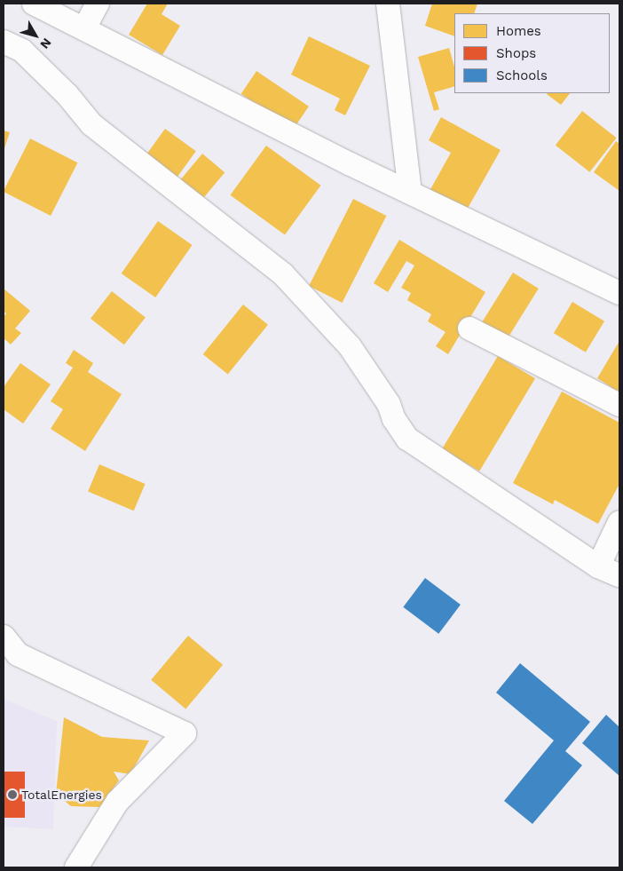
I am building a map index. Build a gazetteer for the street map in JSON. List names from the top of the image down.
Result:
{
  "places": ["TotalEnergies"],
  "legend": ["Homes", "Shops", "Schools"],
  "north": "bottom right"
}
